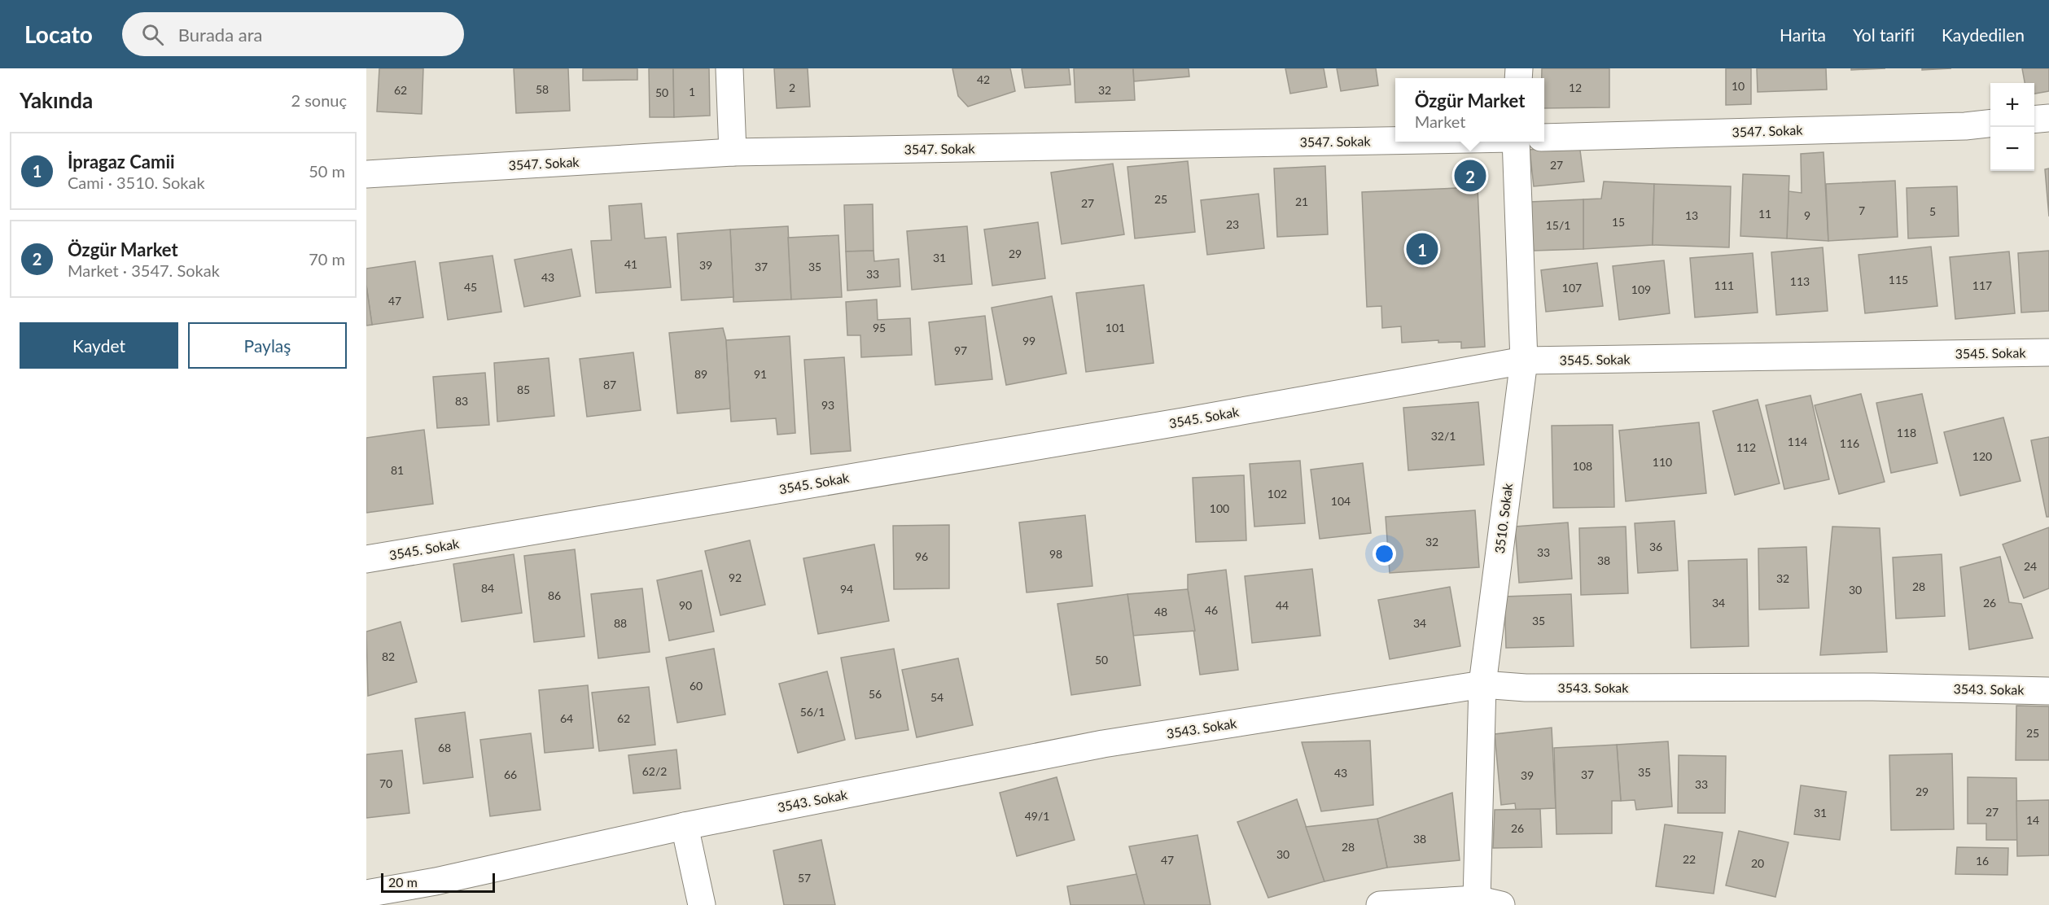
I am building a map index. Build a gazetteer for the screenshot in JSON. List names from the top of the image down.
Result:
{
  "streets": {
    "street": [
      "3547. Sokak",
      "3545. Sokak",
      "3510. Sokak",
      "3543. Sokak"
    ]
  },
  "crossings": [
    ["3545. Sokak", "3510. Sokak"],
    ["3510. Sokak", "3543. Sokak"]
  ],
  "house_numbers": [
    "42",
    "10",
    "2",
    "12",
    "58",
    "62",
    "32",
    "1",
    "50",
    "27",
    "25",
    "21",
    "27",
    "7",
    "5",
    "11",
    "13",
    "9",
    "15",
    "23",
    "15/1",
    "29",
    "31",
    "41",
    "39",
    "37",
    "35",
    "33",
    "43",
    "115",
    "113",
    "111",
    "117",
    "45",
    "107",
    "109",
    "47",
    "95",
    "101",
    "99",
    "97",
    "89",
    "91",
    "87",
    "85",
    "83",
    "93",
    "118",
    "32/1",
    "114",
    "116",
    "112",
    "120",
    "110",
    "108",
    "81",
    "102",
    "104",
    "100",
    "32",
    "36",
    "33",
    "98",
    "96",
    "38",
    "24",
    "92",
    "32",
    "28",
    "84",
    "94",
    "30",
    "86",
    "34",
    "26",
    "90",
    "44",
    "46",
    "48",
    "35",
    "88",
    "34",
    "82",
    "50",
    "60",
    "56",
    "54",
    "56/1",
    "64",
    "62",
    "25",
    "68",
    "62/2",
    "35",
    "43",
    "66",
    "37",
    "39",
    "70",
    "33",
    "29",
    "27",
    "31",
    "49/1",
    "14",
    "26",
    "38",
    "28",
    "30",
    "22",
    "47",
    "16",
    "20",
    "57"
  ],
  "scale_bar": "20 m",
  "page": {
    "header": "Locato",
    "search": "Burada ara",
    "nav": ["Harita", "Yol tarifi", "Kaydedilen"],
    "heading": ["Yakında", "2 sonuç"],
    "popup": ["Özgür Market", "Market"],
    "map_buttons": ["+", "−"],
    "list": [
      {
        "mark": "1",
        "name": "İpragaz Camii",
        "note": "Cami · 3510. Sokak",
        "value": "50 m"
      },
      {
        "mark": "2",
        "name": "Özgür Market",
        "note": "Market · 3547. Sokak",
        "value": "70 m"
      }
    ],
    "pins": ["2", "1"],
    "buttons": ["Kaydet", "Paylaş"],
    "scale": "20 m"
  }
}
